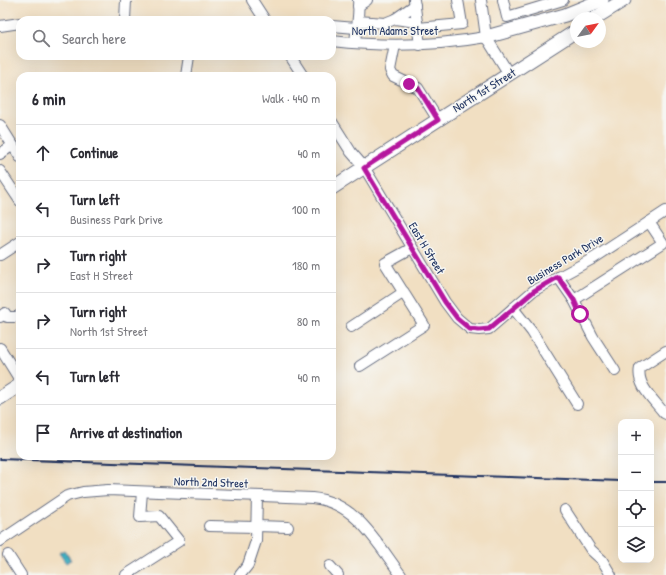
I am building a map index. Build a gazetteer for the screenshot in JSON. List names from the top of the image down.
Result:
{
  "streets": {
    "main road": ["North 1st Street"],
    "street": [
      "North Adams Street",
      "East H Street",
      "Business Park Drive",
      "North 2nd Street"
    ]
  },
  "crossings": [
    ["North 1st Street", "East H Street"],
    ["East H Street", "Business Park Drive"]
  ],
  "north": "top right",
  "page": {
    "search": "Search here",
    "heading": ["6 min", "Walk · 440 m"],
    "list": [
      ["Continue", "40 m"],
      ["Turn left", "Business Park Drive", "100 m"],
      ["Turn right", "East H Street", "180 m"],
      ["Turn right", "North 1st Street", "80 m"],
      ["Turn left", "40 m"],
      "Arrive at destination"
    ],
    "map_buttons": ["+", "−"]
  }
}
